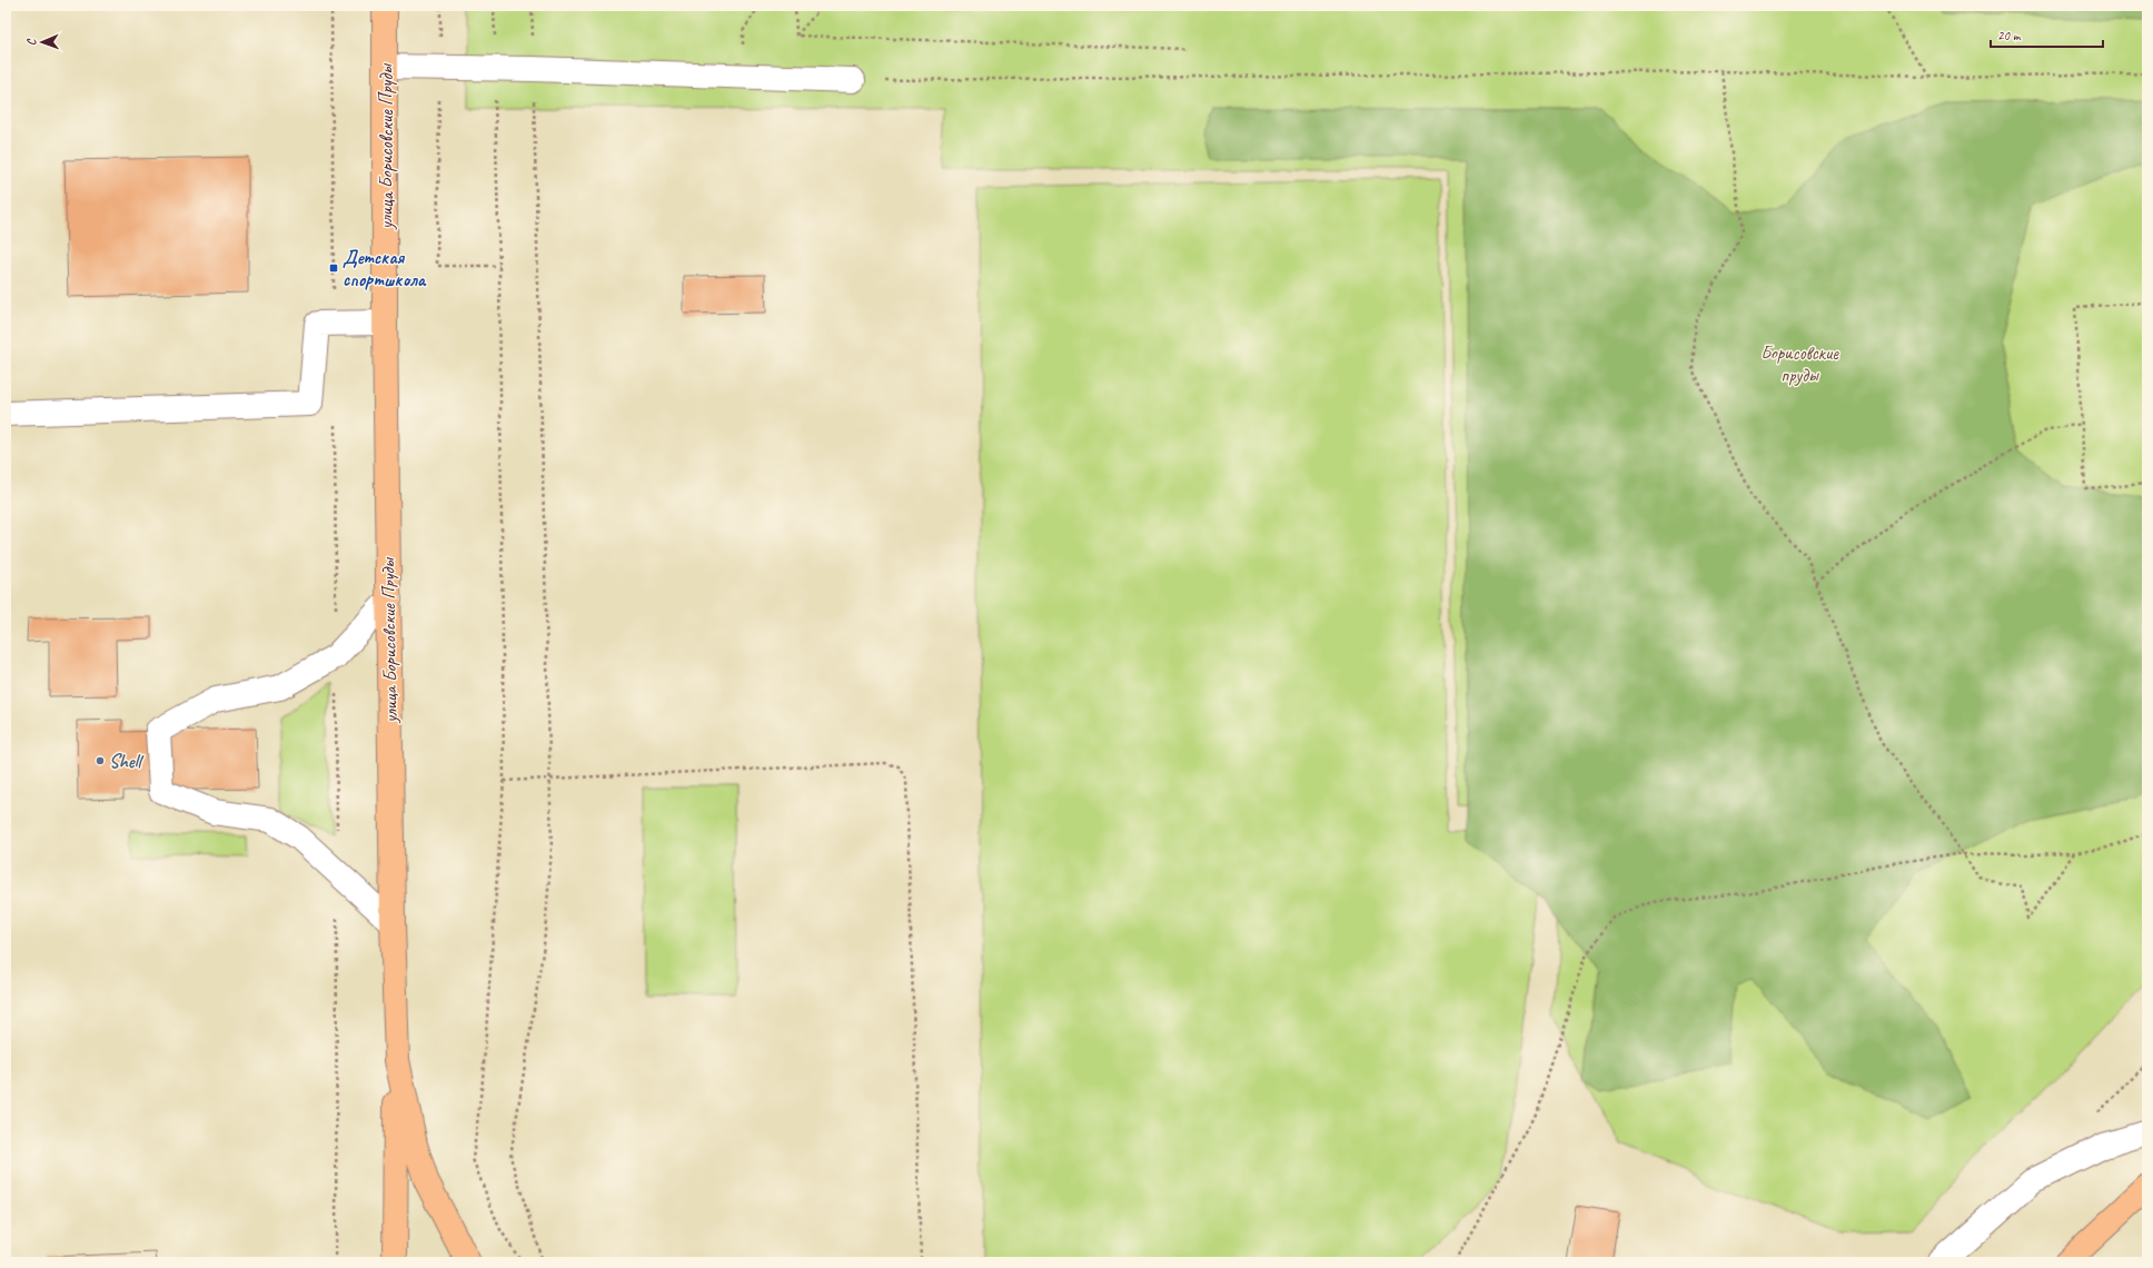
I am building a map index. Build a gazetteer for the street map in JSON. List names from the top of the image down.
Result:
{
  "streets": {
    "main road": ["улица Борисовские Пруды"]
  },
  "parks": ["Борисовские пруды"],
  "places": {
    "transit": ["Детская спортшкола"],
    "other": ["Shell"]
  },
  "scale_bar": "20 m",
  "north": "left"
}
